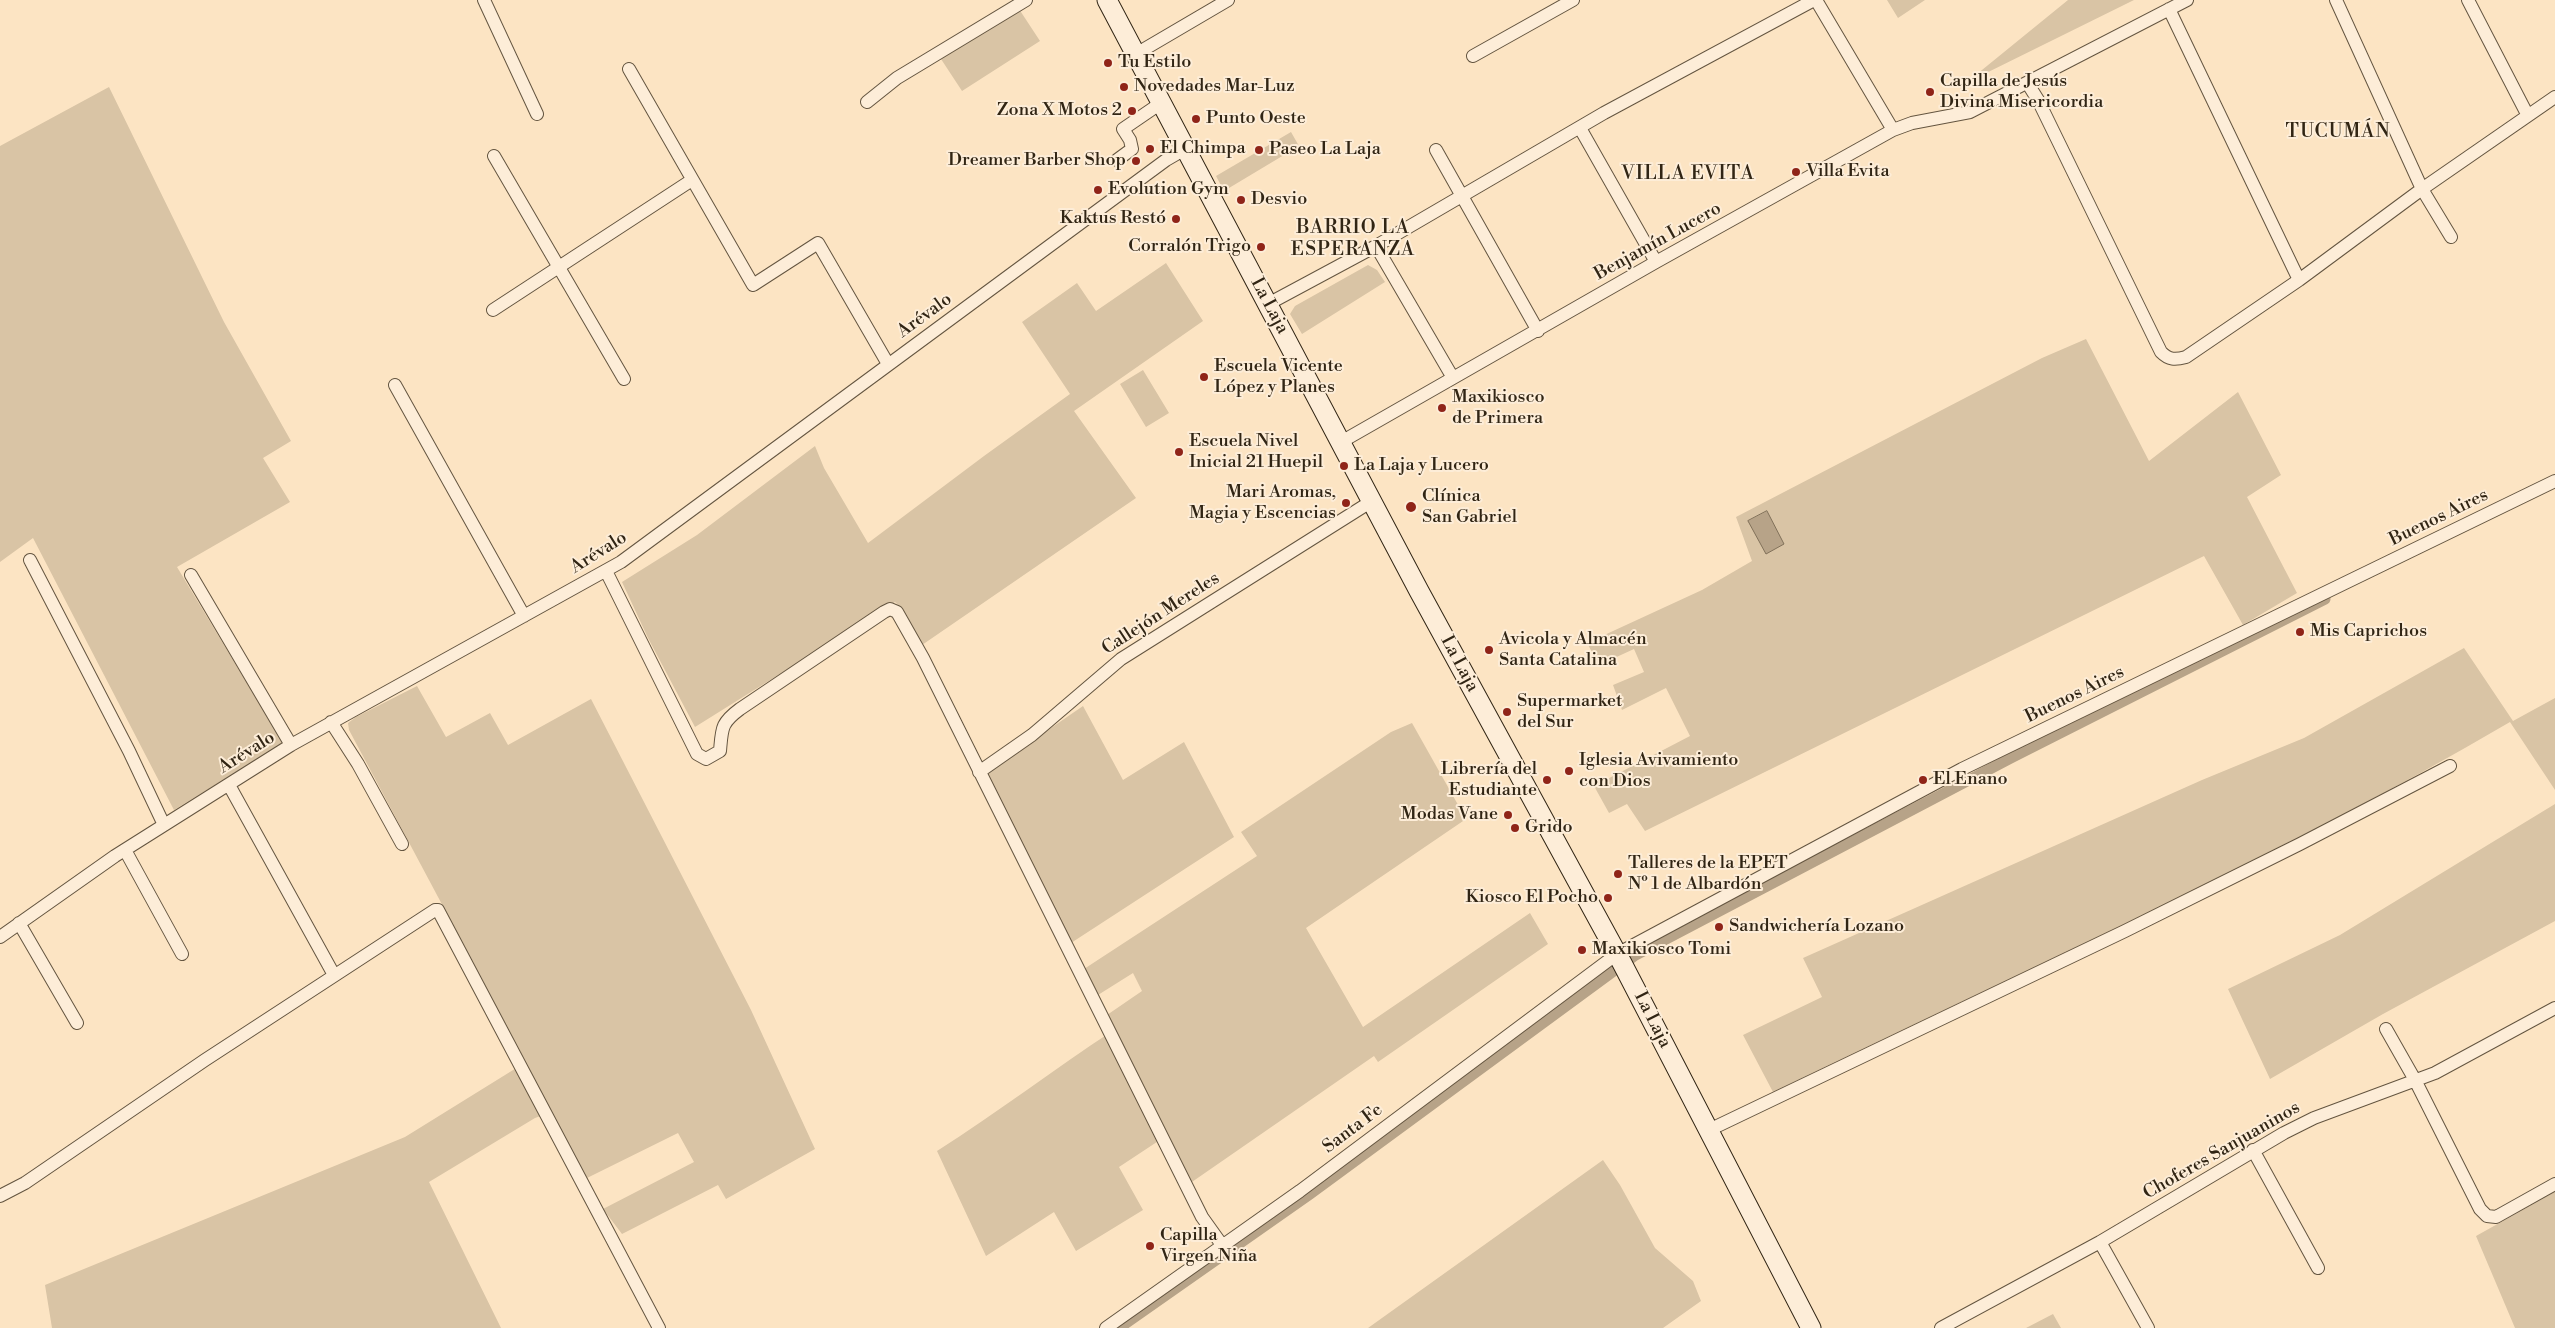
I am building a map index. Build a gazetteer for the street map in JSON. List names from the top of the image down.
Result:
{
  "streets": {
    "main road": ["La Laja"],
    "street": [
      "Benjamín Lucero",
      "Arévalo",
      "Buenos Aires",
      "Callejón Mereles",
      "Santa Fe",
      "Choferes Sanjuaninos"
    ]
  },
  "crossings": [
    ["Benjamín Lucero", "La Laja"],
    ["La Laja", "Arévalo"],
    ["La Laja", "Buenos Aires"],
    ["La Laja", "Callejón Mereles"],
    ["La Laja", "Santa Fe"],
    ["Buenos Aires", "Santa Fe"]
  ],
  "districts": ["TUCUMÁN", "VILLA EVITA", "BARRIO LA ESPERANZA"],
  "places": [
    "Tu Estilo",
    "Novedades Mar-Luz",
    "Capilla de Jesús Divina Misericordia",
    "Zona X Motos 2",
    "Punto Oeste",
    "El Chimpa",
    "Paseo La Laja",
    "Dreamer Barber Shop",
    "Villa Evita",
    "Evolution Gym",
    "Desvio",
    "Kaktus Restó",
    "Corralón Trigo",
    "Escuela Vicente López y Planes",
    "Maxikiosco de Primera",
    "Escuela Nivel Inicial 21 Huepil",
    "La Laja y Lucero",
    "Mari Aromas, Magia y Escencias",
    "Clínica San Gabriel",
    "Mis Caprichos",
    "Avicola y Almacén Santa Catalina",
    "Supermarket del Sur",
    "Iglesia Avivamiento con Dios",
    "Librería del Estudiante",
    "El Enano",
    "Modas Vane",
    "Grido",
    "Talleres de la EPET Nº 1 de Albardón",
    "Kiosco El Pocho",
    "Sandwichería Lozano",
    "Maxikiosco Tomi",
    "Capilla Virgen Niña"
  ]
}
